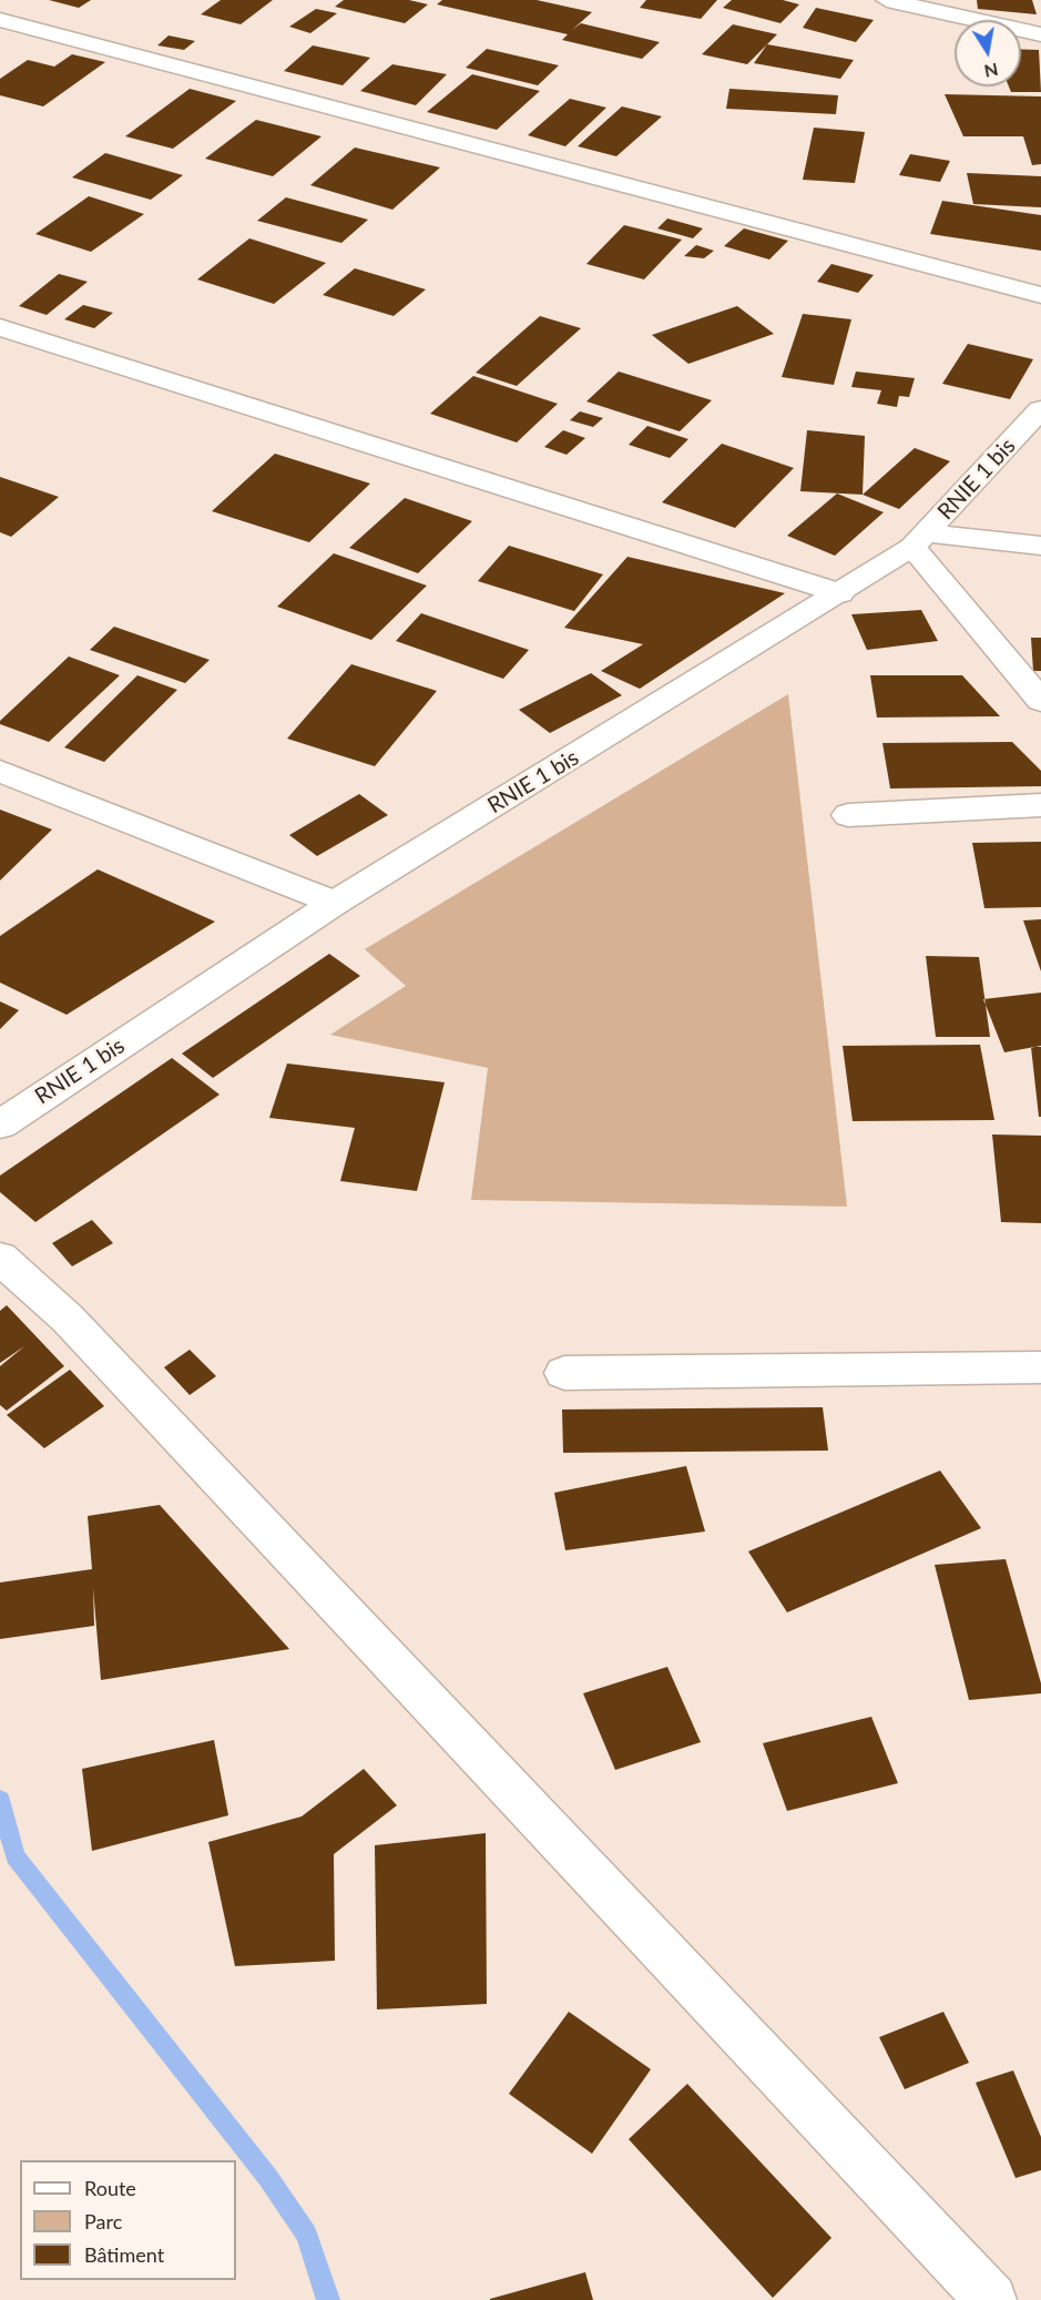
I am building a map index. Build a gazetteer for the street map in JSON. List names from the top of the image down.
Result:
{
  "streets": {
    "street": ["RNIE 1 bis"]
  },
  "legend": ["Route", "Parc", "Bâtiment"],
  "north": "bottom"
}
